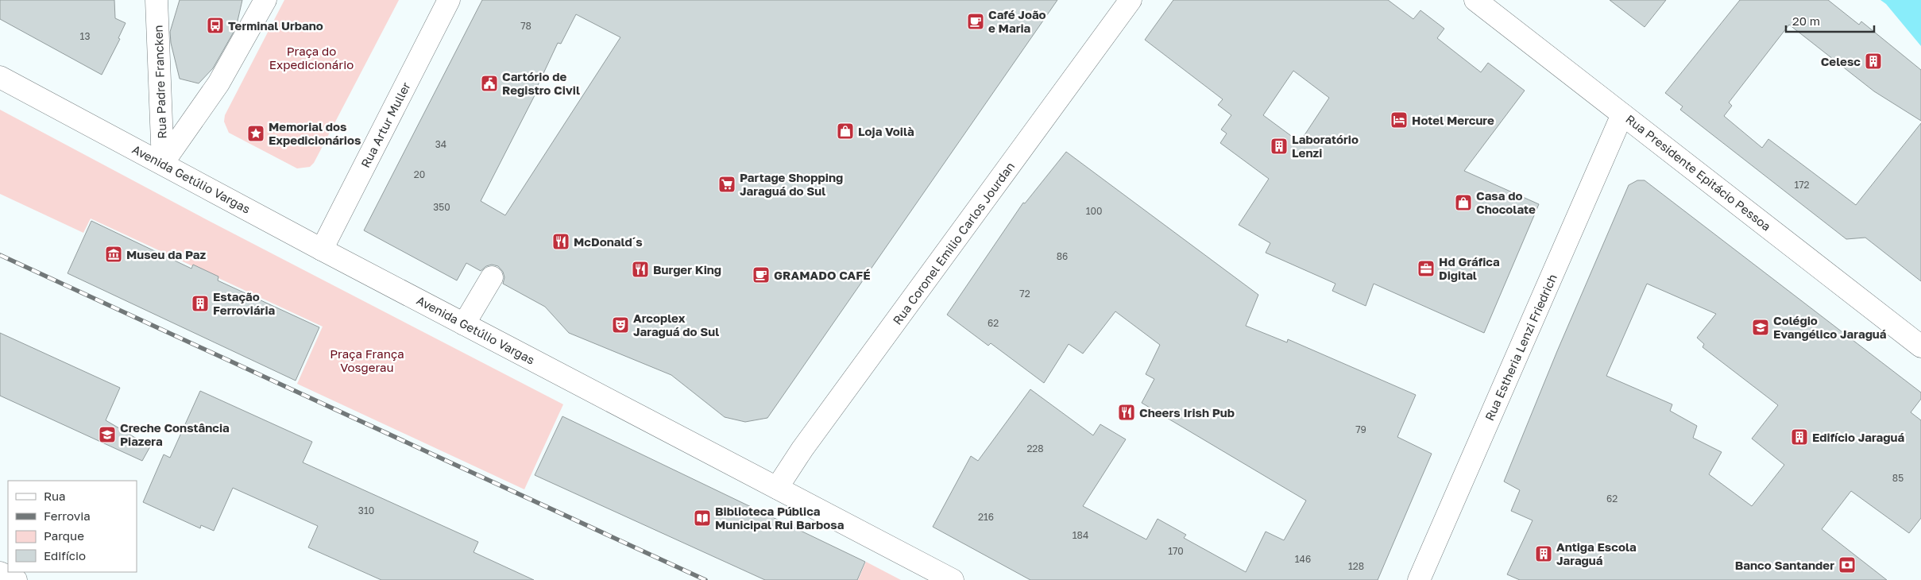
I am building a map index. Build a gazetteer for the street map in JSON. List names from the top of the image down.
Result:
{
  "streets": {
    "main road": [
      "Rua Padre Francken",
      "Rua Artur Muller",
      "Rua Presidente Epitácio Pessoa",
      "Avenida Getúlio Vargas",
      "Rua Coronel Emilio Carlos Jourdan",
      "Rua Estheria Lenzi Friedrich"
    ]
  },
  "crossings": [
    ["Rua Padre Francken", "Avenida Getúlio Vargas"],
    ["Rua Artur Muller", "Avenida Getúlio Vargas"],
    ["Rua Presidente Epitácio Pessoa", "Rua Estheria Lenzi Friedrich"],
    ["Avenida Getúlio Vargas", "Rua Coronel Emilio Carlos Jourdan"]
  ],
  "parks": ["Praça do Expedicionário", "Praça França Vosgerau"],
  "places": {
    "cafe": ["Café João e Maria", "GRAMADO CAFÉ"],
    "bus stop": ["Terminal Urbano"],
    "building": [
      "Celesc",
      "Laboratório Lenzi",
      "Estação Ferroviária",
      "Edifício Jaraguá",
      "Antiga Escola Jaraguá"
    ],
    "public building": ["Cartório de Registro Civil"],
    "hotel": ["Hotel Mercure"],
    "shop": ["Loja Voilà", "Casa do Chocolate"],
    "place": ["Memorial dos Expedicionários"],
    "supermarket": ["Partage Shopping Jaraguá do Sul"],
    "restaurant": ["McDonald´s", "Burger King", "Cheers Irish Pub"],
    "museum": ["Museu da Paz"],
    "office": ["Hd Gráfica Digital"],
    "theatre": ["Arcoplex Jaraguá do Sul"],
    "school or university": ["Colégio Evangélico Jaraguá", "Creche Constância Piazera"],
    "library": ["Biblioteca Pública Municipal Rui Barbosa"],
    "bank": ["Banco Santander"]
  },
  "house_numbers": [
    "78",
    "13",
    "34",
    "20",
    "172",
    "350",
    "100",
    "86",
    "72",
    "62",
    "79",
    "228",
    "85",
    "62",
    "310",
    "216",
    "184",
    "170",
    "146",
    "128"
  ],
  "legend": [
    "Rua",
    "Ferrovia",
    "Parque",
    "Edifício"
  ],
  "scale_bar": "20 m"
}
